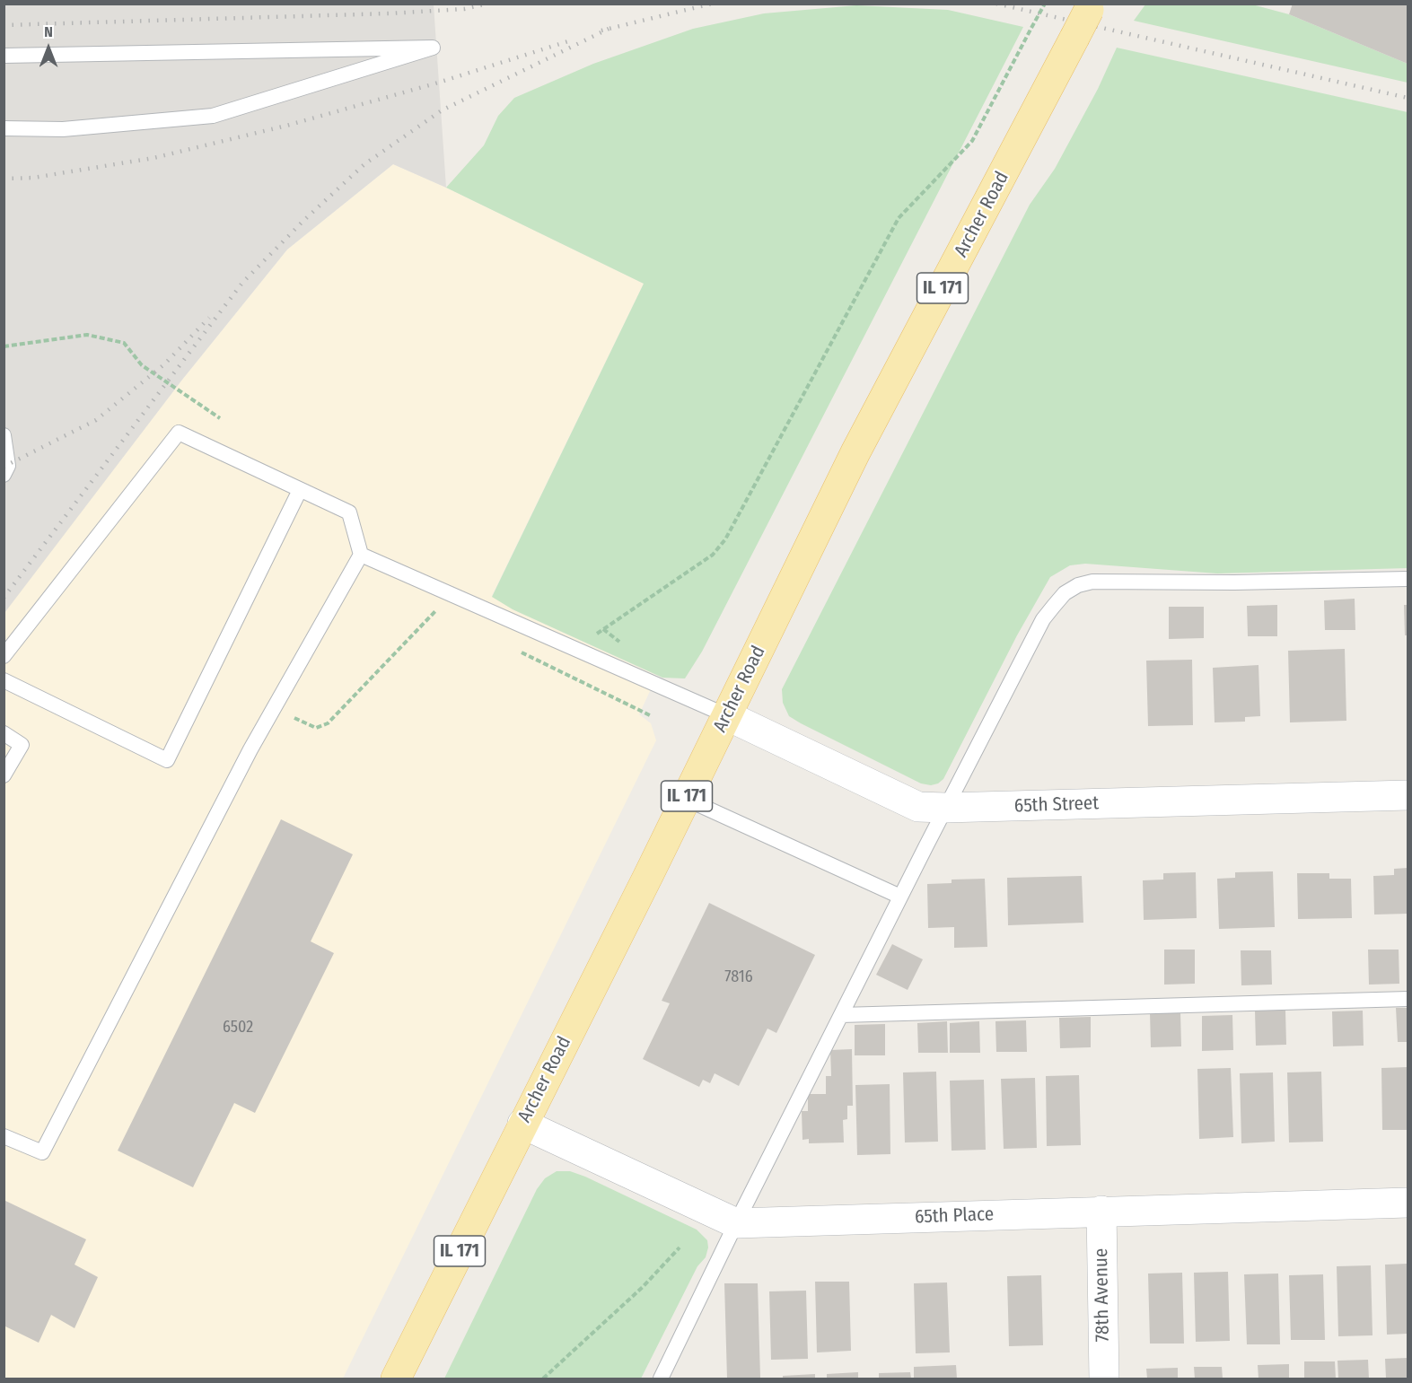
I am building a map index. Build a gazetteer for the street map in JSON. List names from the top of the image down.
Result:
{
  "streets": {
    "main road": ["Archer Road", "IL 171"],
    "street": ["65th Street", "65th Place", "78th Avenue"]
  },
  "crossings": [
    ["Archer Road", "65th Street"],
    ["Archer Road", "65th Place"],
    ["65th Place", "78th Avenue"]
  ],
  "house_numbers": ["7816", "6502"],
  "north": "top"
}
